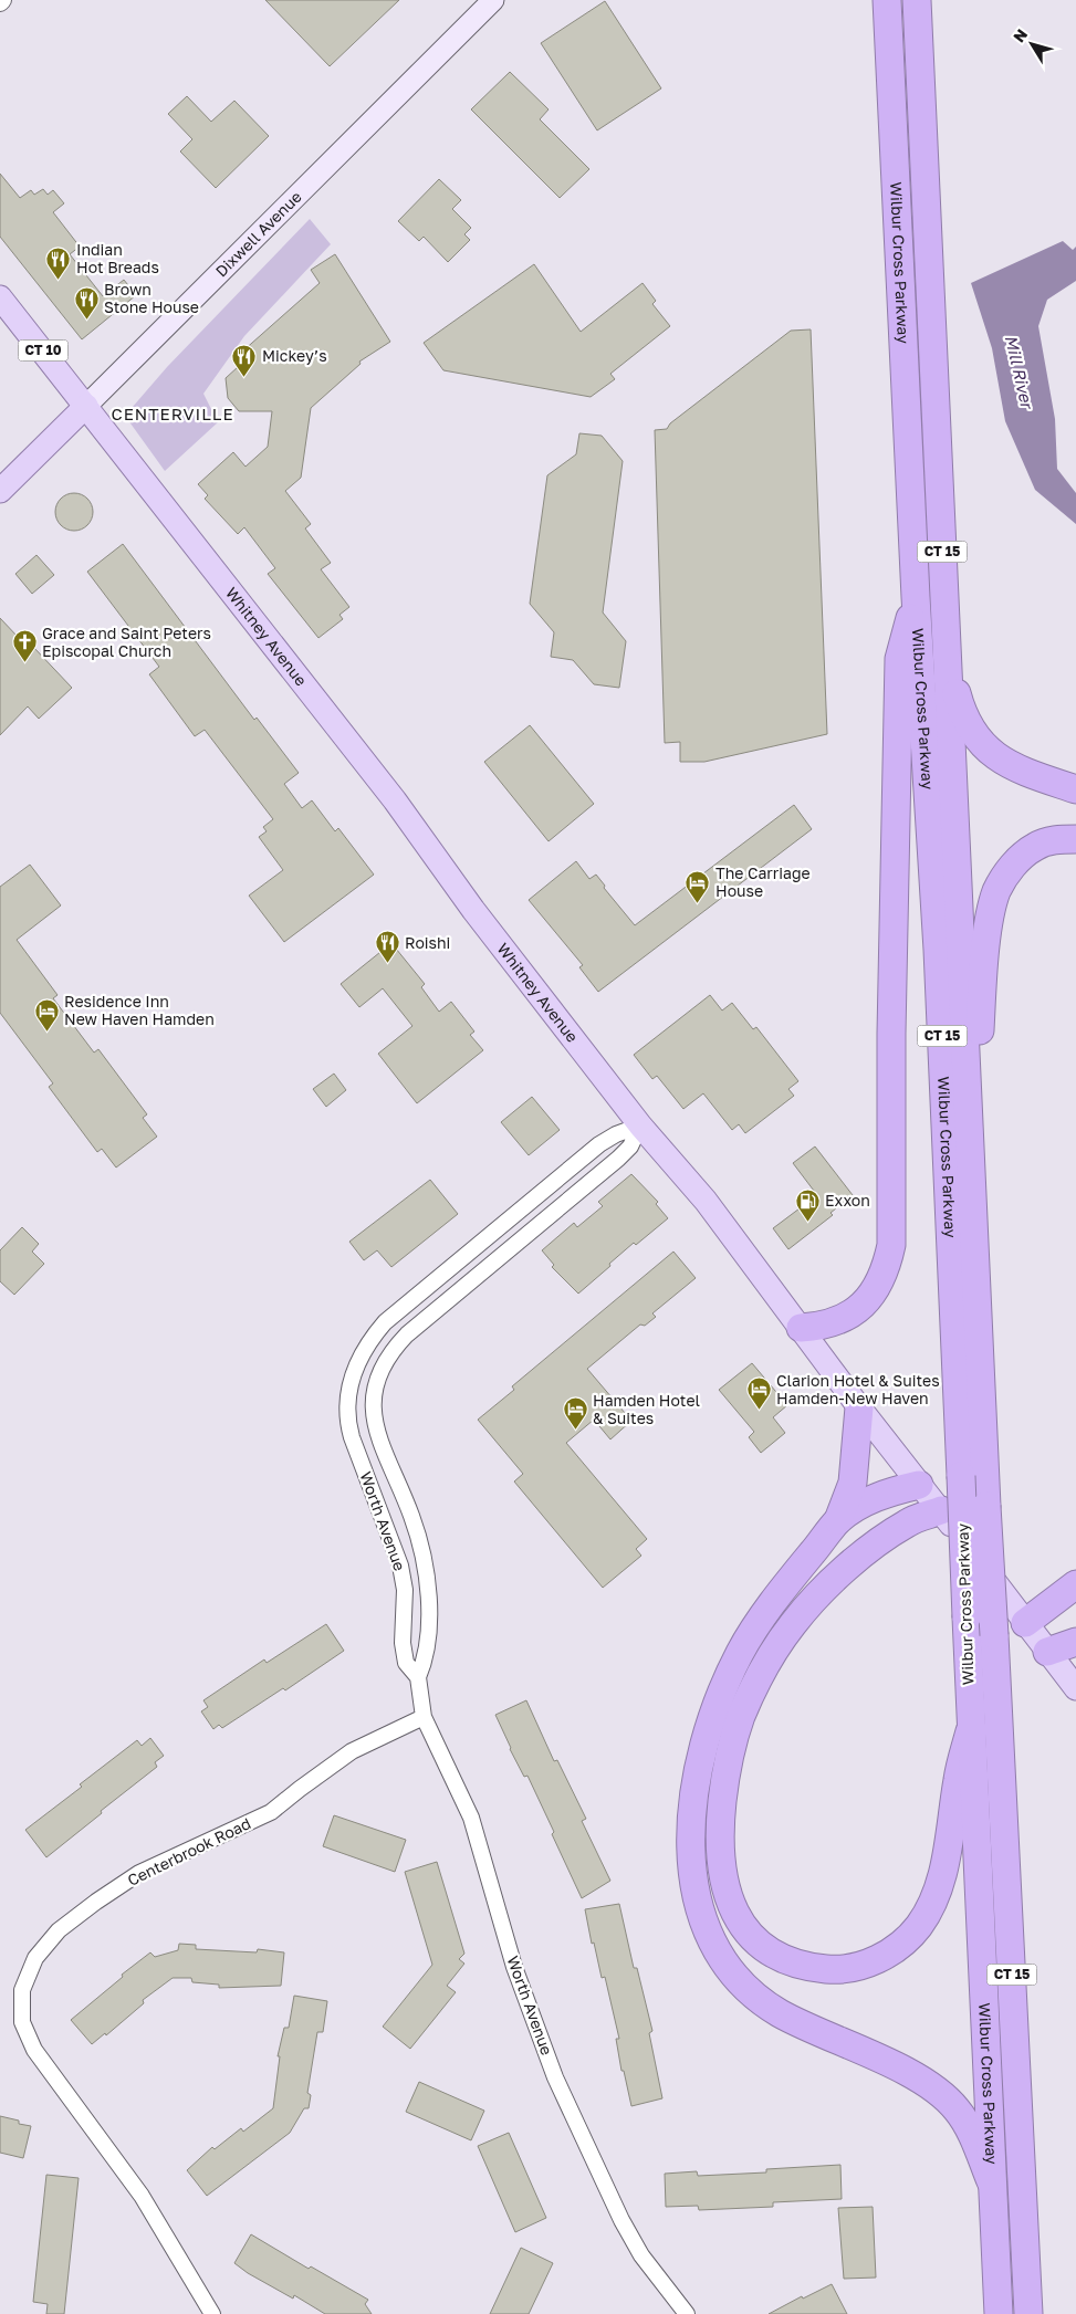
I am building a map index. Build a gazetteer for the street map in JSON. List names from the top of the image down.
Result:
{
  "streets": {
    "highway": ["Wilbur Cross Parkway", "CT 15"],
    "main road": ["Dixwell Avenue", "CT 10", "Whitney Avenue"],
    "street": ["Worth Avenue", "Centerbrook Road"]
  },
  "crossings": [
    ["Dixwell Avenue", "Whitney Avenue"],
    ["Whitney Avenue", "Worth Avenue"],
    ["Worth Avenue", "Centerbrook Road"]
  ],
  "districts": ["CENTERVILLE"],
  "water": ["Mill River"],
  "places": {
    "restaurant": [
      "Indian Hot Breads",
      "Brown Stone House",
      "Mickey’s",
      "Roishi"
    ],
    "church": ["Grace and Saint Peters Episcopal Church"],
    "hotel": [
      "The Carriage House",
      "Residence Inn New Haven Hamden",
      "Clarion Hotel & Suites Hamden-New Haven",
      "Hamden Hotel & Suites"
    ],
    "fuel station": ["Exxon"]
  },
  "north": "top left"
}
